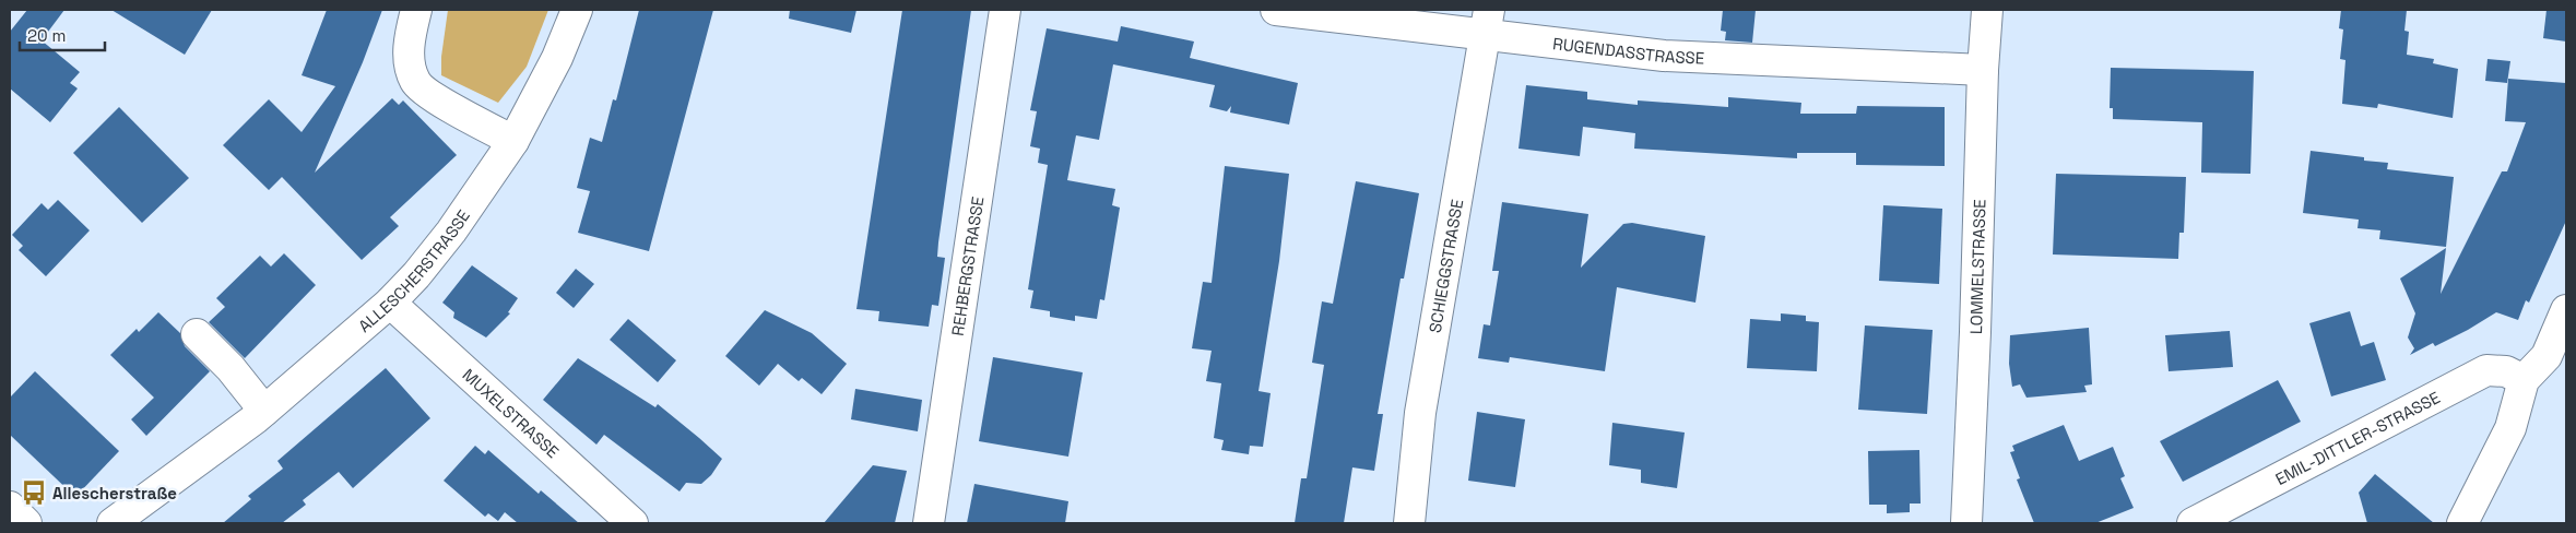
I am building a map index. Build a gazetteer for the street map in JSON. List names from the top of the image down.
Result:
{
  "streets": {
    "street": [
      "RUGENDASSTRASSE",
      "SCHIEGGSTRASSE",
      "REHBERGSTRASSE",
      "LOMMELSTRASSE",
      "ALLESCHERSTRASSE",
      "MUXELSTRASSE",
      "EMIL-DITTLER-STRASSE"
    ]
  },
  "crossings": [
    ["RUGENDASSTRASSE", "SCHIEGGSTRASSE"],
    ["RUGENDASSTRASSE", "LOMMELSTRASSE"],
    ["ALLESCHERSTRASSE", "MUXELSTRASSE"]
  ],
  "places": {
    "bus stop": ["Allescherstraße"]
  },
  "scale_bar": "20 m"
}
